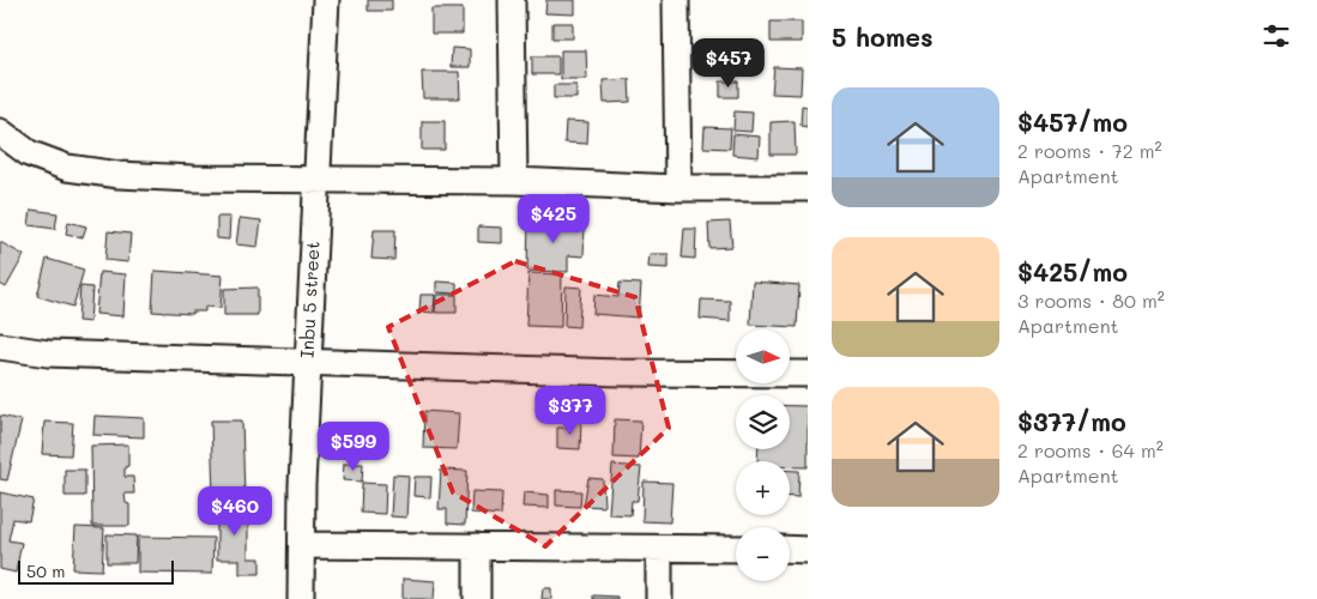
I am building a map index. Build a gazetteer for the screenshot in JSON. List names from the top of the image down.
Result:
{
  "streets": {
    "street": ["Inbu 5 street"]
  },
  "scale_bar": "50 m",
  "north": "right",
  "page": {
    "heading": "5 homes",
    "price": [
      "$457",
      "$425",
      "$377",
      "$599",
      "$460"
    ],
    "list": [
      {
        "name": "$457/mo",
        "note": "2 rooms · 72 m² · Apartment"
      },
      {
        "name": "$425/mo",
        "note": "3 rooms · 80 m² · Apartment"
      },
      {
        "name": "$377/mo",
        "note": "2 rooms · 64 m² · Apartment"
      }
    ],
    "map_buttons": ["+", "−"],
    "scale": "50 m"
  }
}
